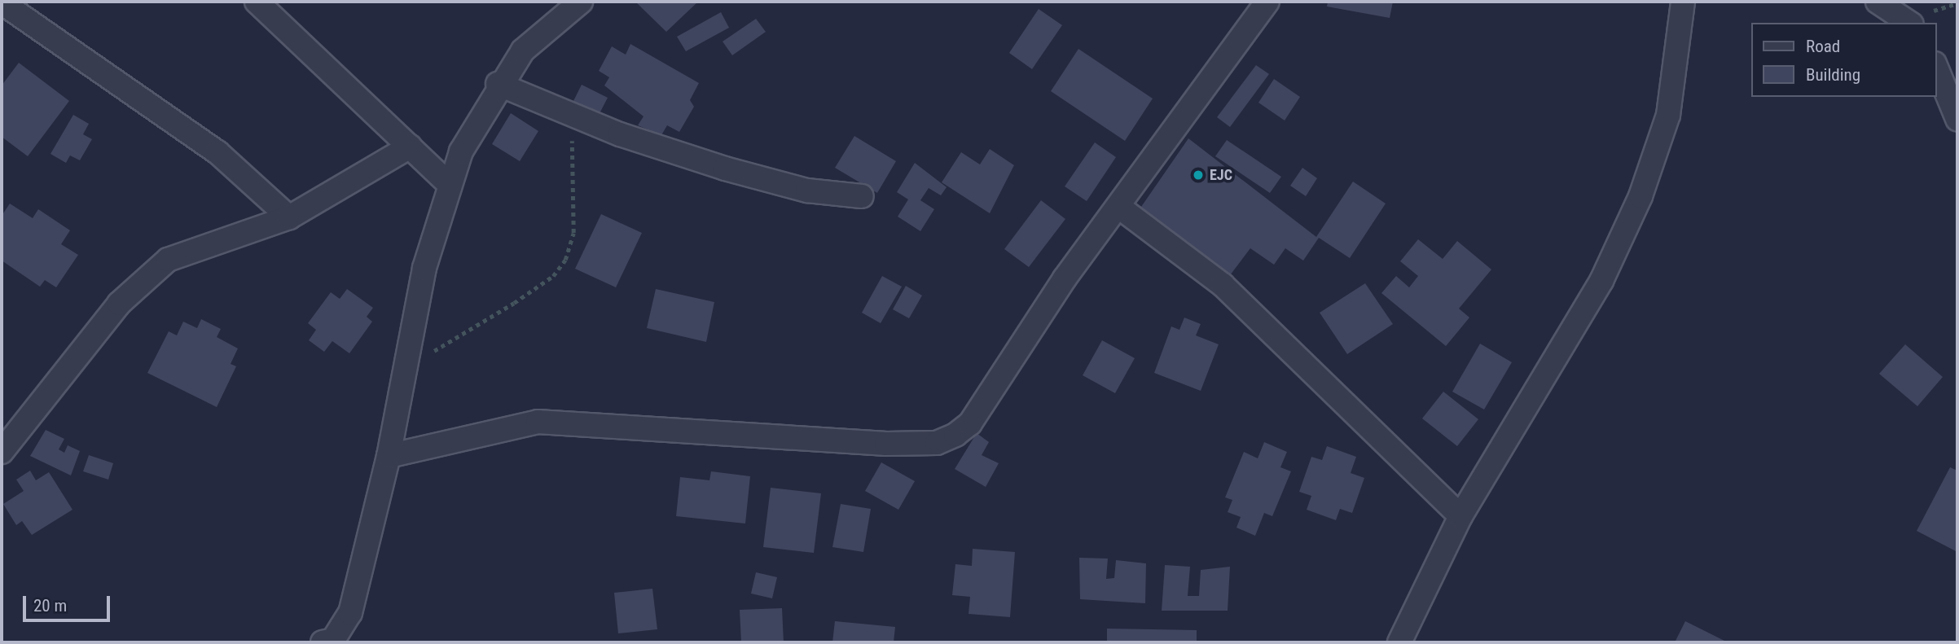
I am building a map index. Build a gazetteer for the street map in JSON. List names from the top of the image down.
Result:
{
  "places": ["EJC"],
  "legend": ["Road", "Building"],
  "scale_bar": "20 m"
}
